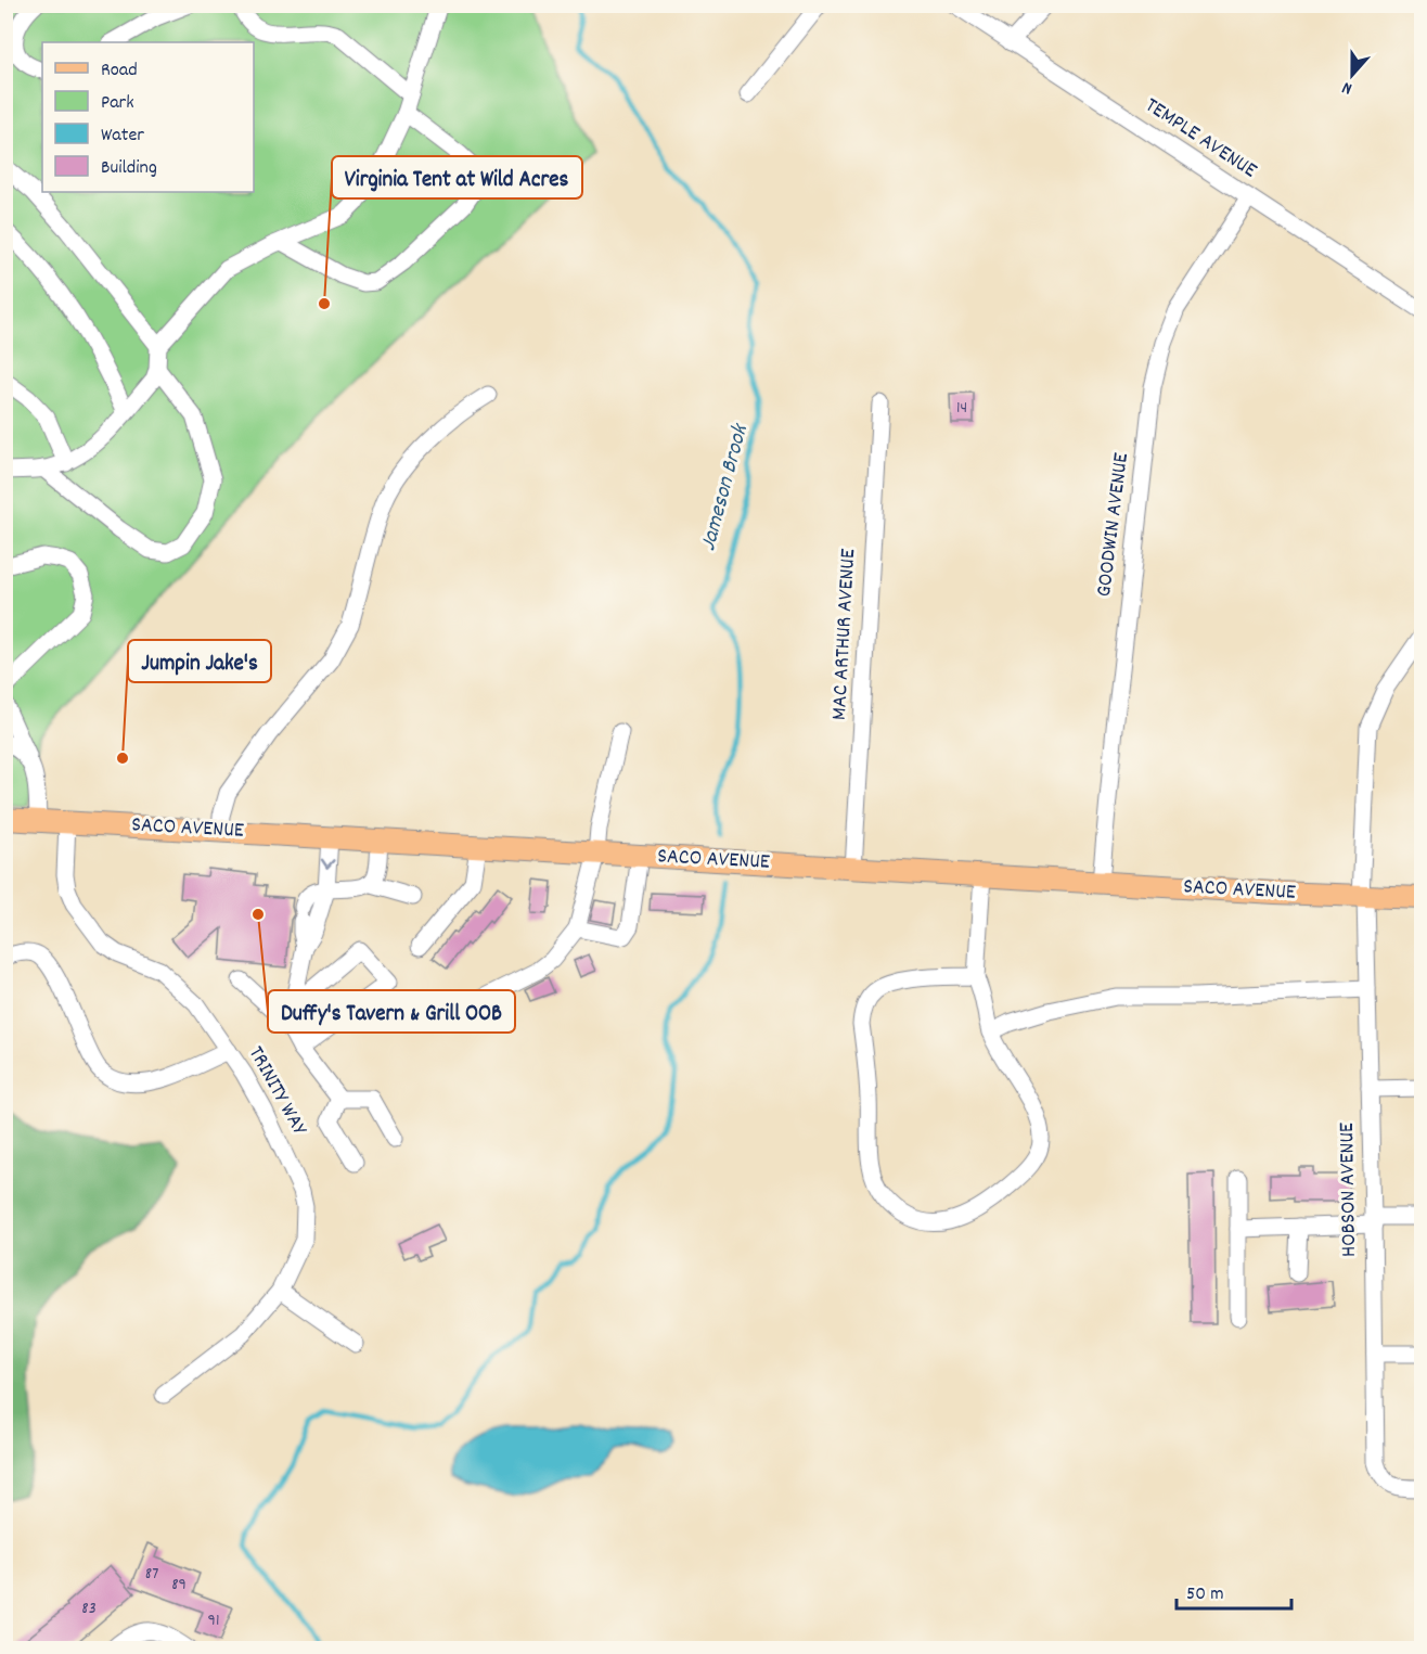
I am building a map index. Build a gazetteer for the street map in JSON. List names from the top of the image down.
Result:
{
  "streets": {
    "main road": ["SACO AVENUE"],
    "street": [
      "TEMPLE AVENUE",
      "GOODWIN AVENUE",
      "MAC ARTHUR AVENUE",
      "TRINITY WAY",
      "HOBSON AVENUE"
    ]
  },
  "crossings": [
    ["TEMPLE AVENUE", "GOODWIN AVENUE"],
    ["GOODWIN AVENUE", "SACO AVENUE"],
    ["MAC ARTHUR AVENUE", "SACO AVENUE"],
    ["SACO AVENUE", "TRINITY WAY"],
    ["SACO AVENUE", "HOBSON AVENUE"]
  ],
  "water": ["Jameson Brook"],
  "places": ["Virginia Tent at Wild Acres", "Jumpin Jake's", "Duffy's Tavern & Grill OOB"],
  "house_numbers": [
    "14",
    "87",
    "89",
    "83",
    "91"
  ],
  "legend": [
    "Road",
    "Park",
    "Water",
    "Building"
  ],
  "scale_bar": "50 m",
  "north": "bottom"
}
